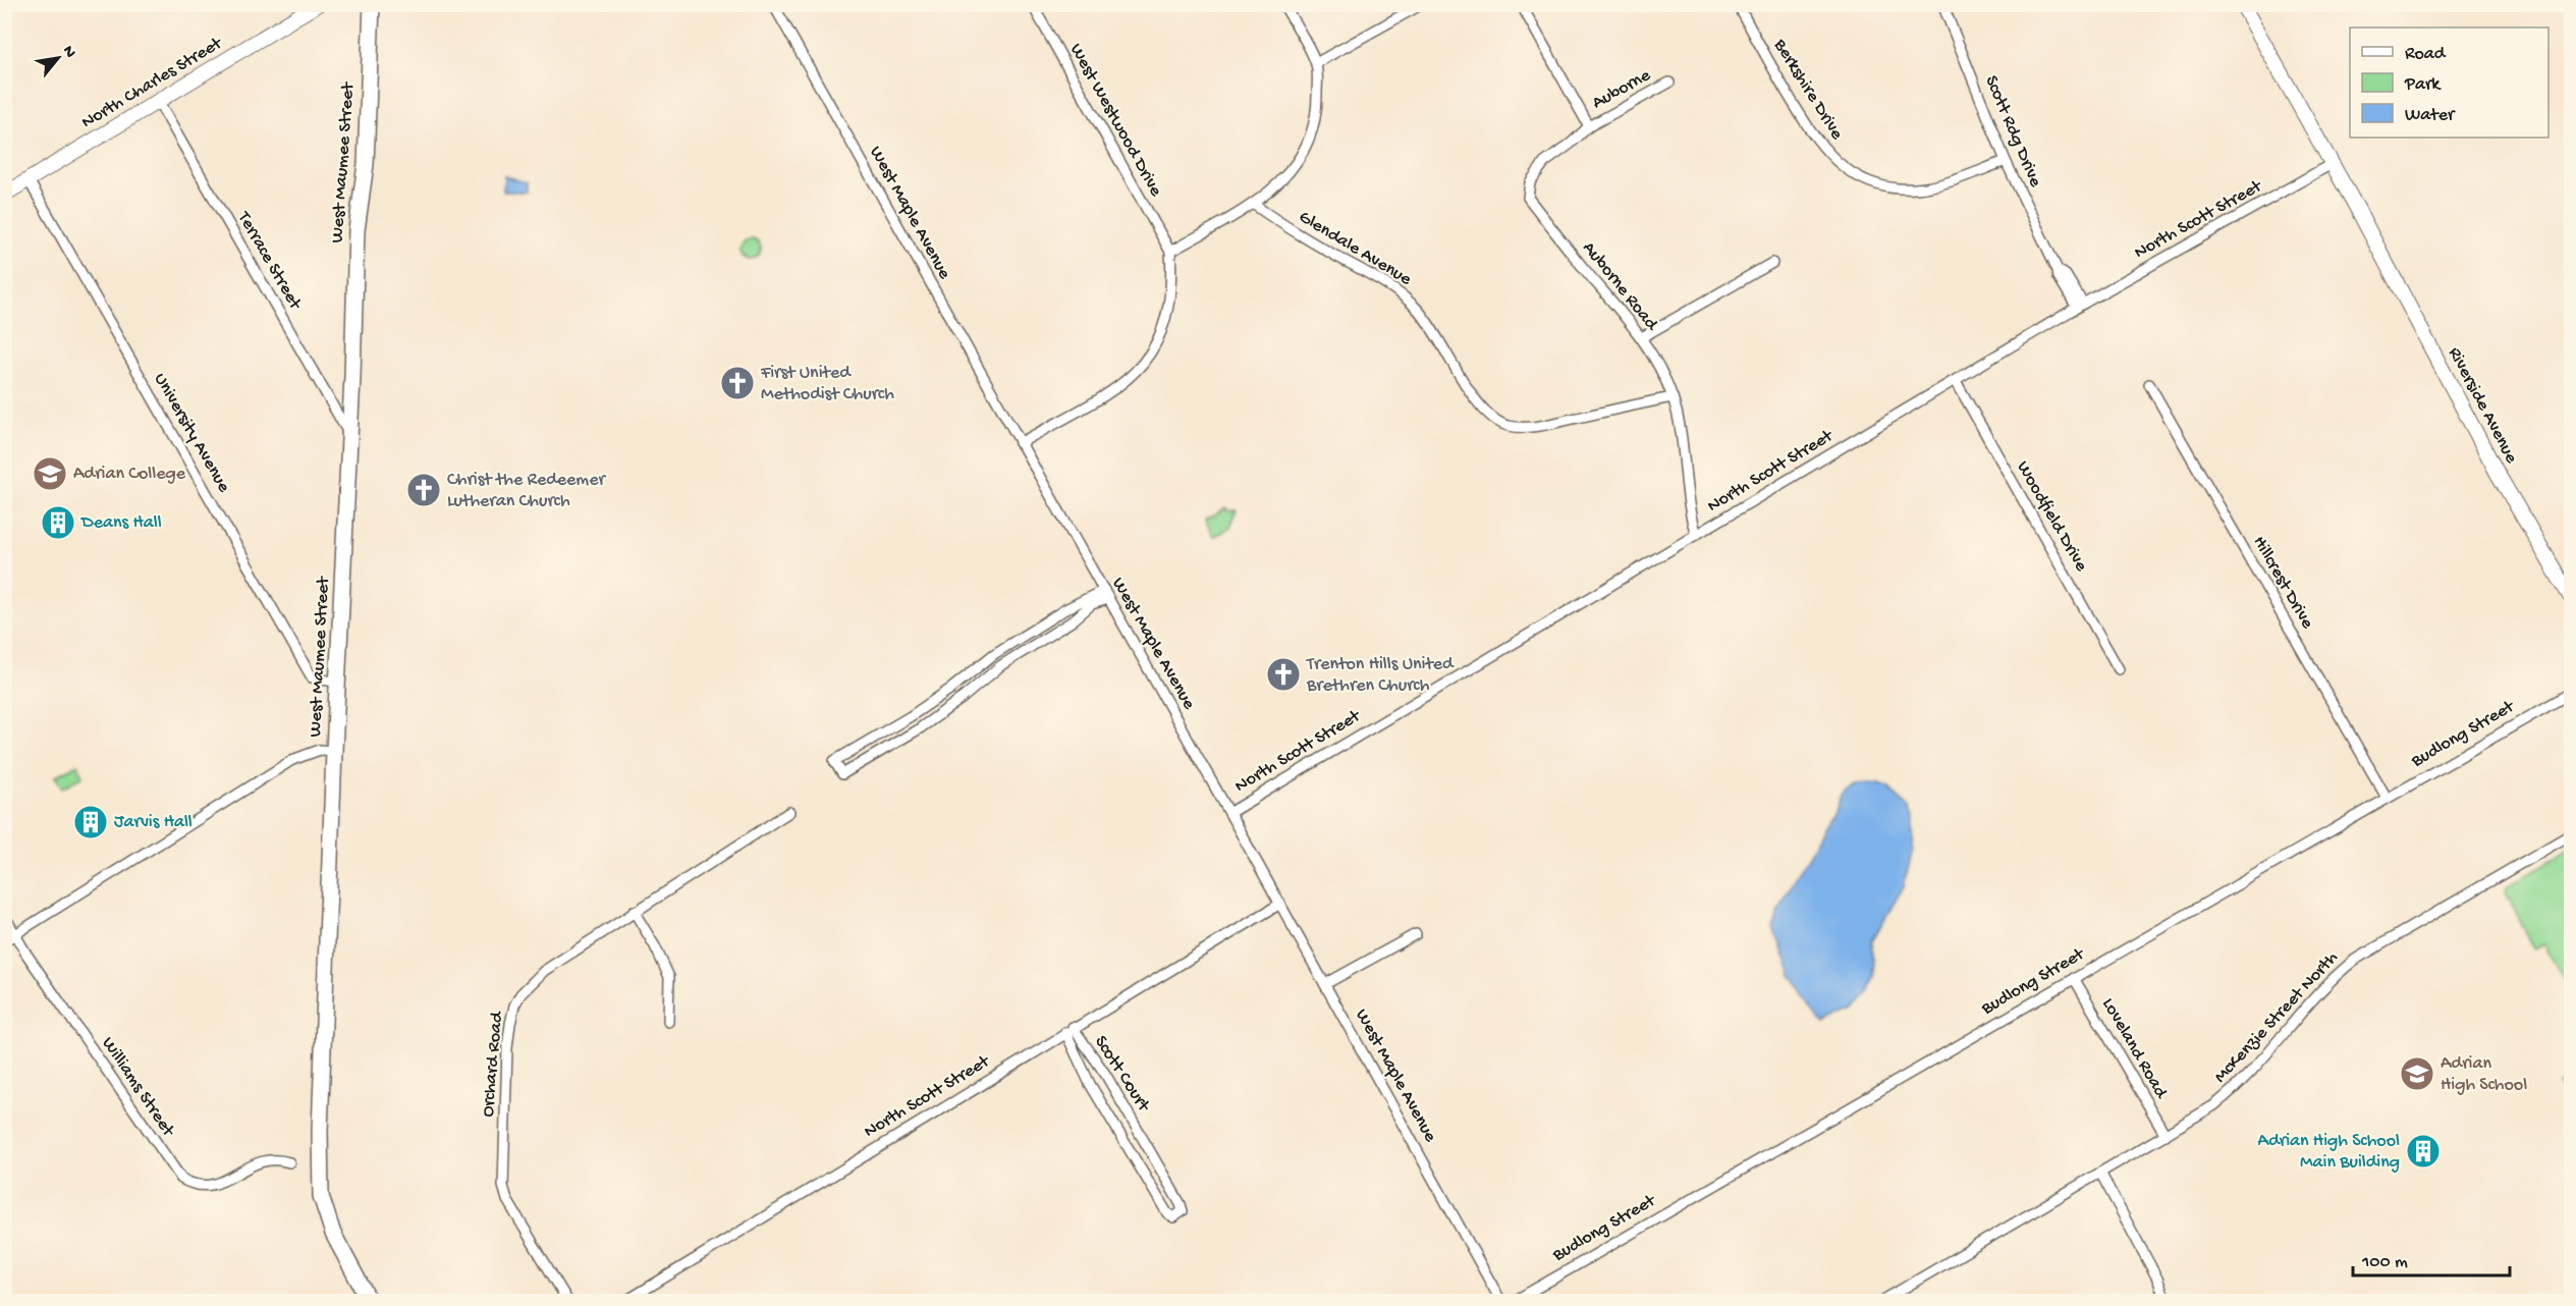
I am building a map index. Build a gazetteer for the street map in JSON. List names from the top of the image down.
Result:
{
  "streets": {
    "main road": ["West Maumee Street"],
    "street": [
      "North Charles Street",
      "Auborne",
      "Berkshire Drive",
      "West Westwood Drive",
      "Scott Rdg Drive",
      "West Maple Avenue",
      "North Scott Street",
      "Glendale Avenue",
      "Terrace Street",
      "Auborne Road",
      "Riverside Avenue",
      "University Avenue",
      "Woodfield Drive",
      "Hillcrest Drive",
      "Budlong Street",
      "McKenzie Street North",
      "Loveland Road",
      "Orchard Road",
      "Scott Court",
      "Williams Street"
    ]
  },
  "crossings": [
    ["North Charles Street", "Terrace Street"],
    ["North Charles Street", "University Avenue"],
    ["Auborne", "Auborne Road"],
    ["Berkshire Drive", "Scott Rdg Drive"],
    ["Scott Rdg Drive", "North Scott Street"],
    ["West Maumee Street", "Terrace Street"],
    ["West Maumee Street", "University Avenue"],
    ["West Maple Avenue", "North Scott Street"],
    ["North Scott Street", "Auborne Road"],
    ["North Scott Street", "Riverside Avenue"],
    ["North Scott Street", "Woodfield Drive"],
    ["North Scott Street", "Scott Court"],
    ["Glendale Avenue", "Auborne Road"],
    ["Hillcrest Drive", "Budlong Street"],
    ["Budlong Street", "Loveland Road"],
    ["McKenzie Street North", "Loveland Road"]
  ],
  "places": {
    "church": ["First United Methodist Church", "Christ the Redeemer Lutheran Church", "Trenton Hills United Brethren Church"],
    "school or university": ["Adrian College", "Adrian High School"],
    "building": ["Deans Hall", "Jarvis Hall", "Adrian High School Main Building"]
  },
  "legend": ["Road", "Park", "Water"],
  "scale_bar": "100 m",
  "north": "top right"
}
